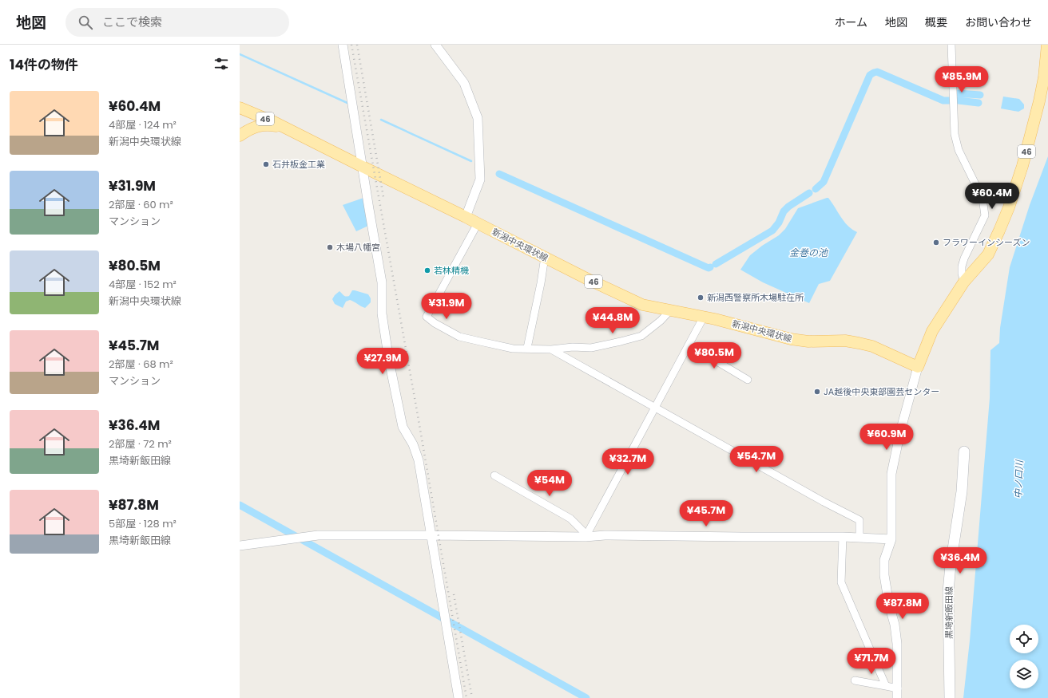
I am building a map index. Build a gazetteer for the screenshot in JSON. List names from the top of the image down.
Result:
{
  "streets": {
    "main road": ["46", "新潟中央環状線", "黒埼新飯田線"]
  },
  "crossings": [
    ["46", "新潟中央環状線"]
  ],
  "water": ["金巻の池", "中ノ口川"],
  "places": [
    "石井板金工業",
    "フラワーインシーズン",
    "木場八幡宮",
    "若林精機",
    "新潟西警察所木場駐在所",
    "JA越後中央東部園芸センター"
  ],
  "page": {
    "header": "地図",
    "search": "ここで検索",
    "nav": [
      "ホーム",
      "地図",
      "概要",
      "お問い合わせ"
    ],
    "heading": "14件の物件",
    "price": [
      "¥85.9M",
      "¥60.4M",
      "¥31.9M",
      "¥44.8M",
      "¥80.5M",
      "¥27.9M",
      "¥60.9M",
      "¥54.7M",
      "¥32.7M",
      "¥54M",
      "¥45.7M",
      "¥36.4M",
      "¥87.8M",
      "¥71.7M"
    ],
    "list": [
      {
        "name": "¥60.4M",
        "note": "4部屋 · 124 m² · 新潟中央環状線"
      },
      {
        "name": "¥31.9M",
        "note": "2部屋 · 60 m² · マンション"
      },
      {
        "name": "¥80.5M",
        "note": "4部屋 · 152 m² · 新潟中央環状線"
      },
      {
        "name": "¥45.7M",
        "note": "2部屋 · 68 m² · マンション"
      },
      {
        "name": "¥36.4M",
        "note": "2部屋 · 72 m² · 黒埼新飯田線"
      },
      {
        "name": "¥87.8M",
        "note": "5部屋 · 128 m² · 黒埼新飯田線"
      }
    ]
  }
}
